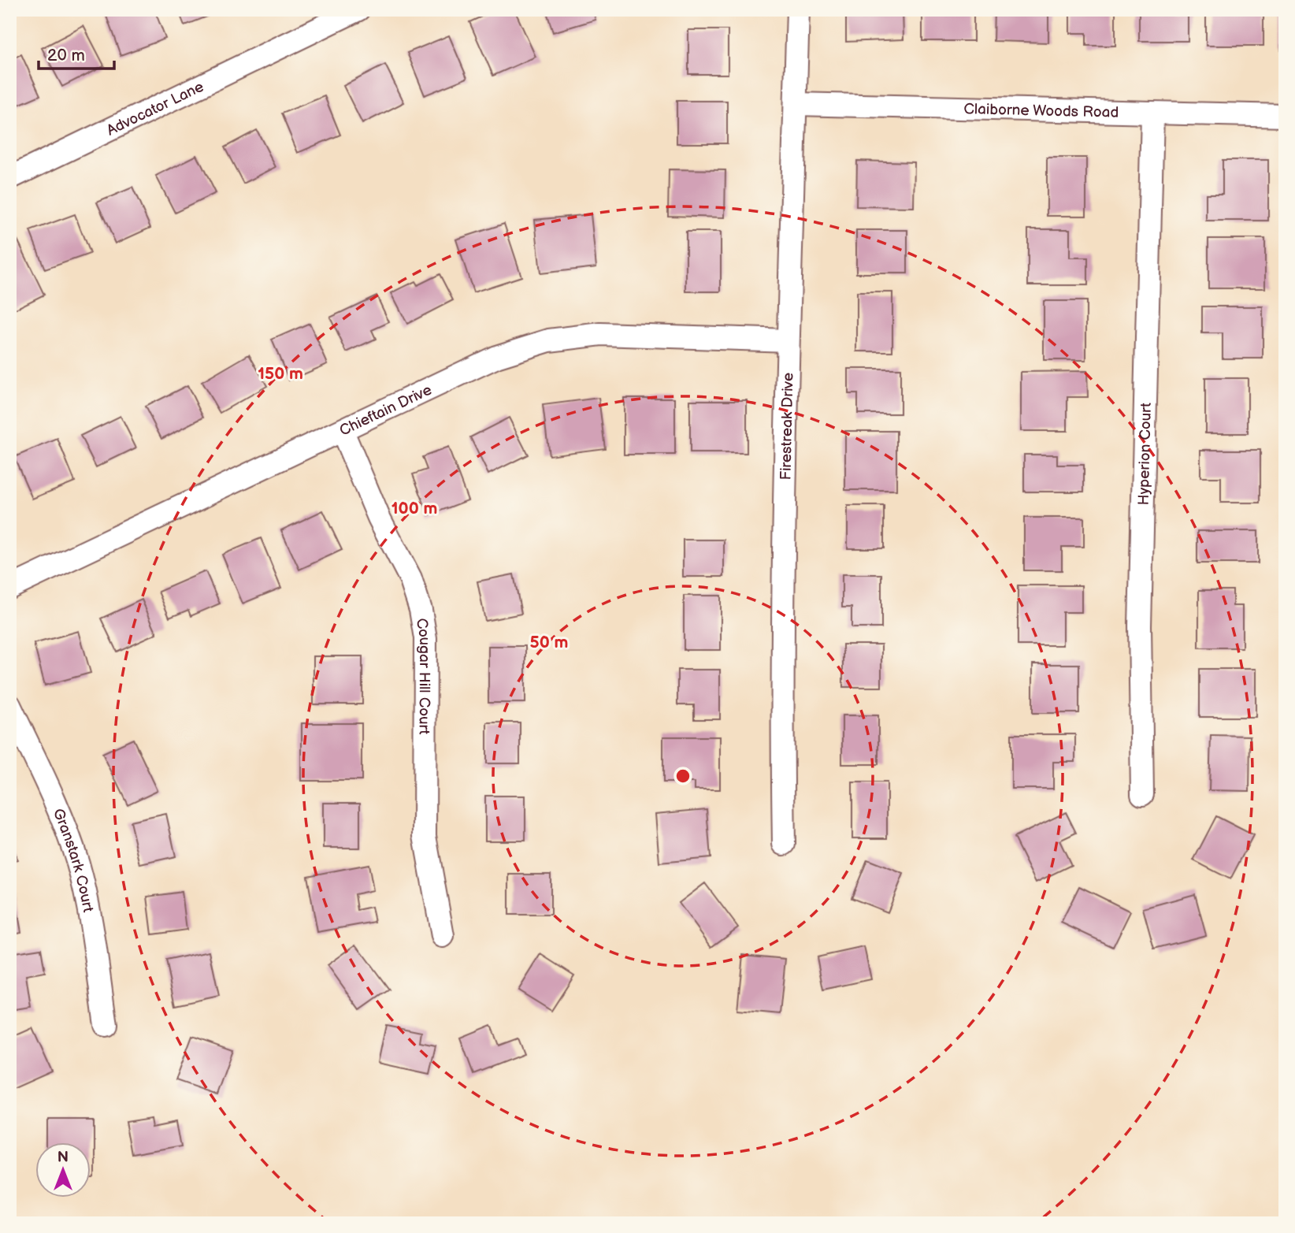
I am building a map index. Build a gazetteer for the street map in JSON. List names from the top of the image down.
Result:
{
  "streets": {
    "street": [
      "Advocator Lane",
      "Claiborne Woods Road",
      "Chieftain Drive",
      "Firestreak Drive",
      "Hyperion Court",
      "Cougar Hill Court",
      "Granstark Court"
    ]
  },
  "crossings": [
    ["Claiborne Woods Road", "Firestreak Drive"],
    ["Claiborne Woods Road", "Hyperion Court"],
    ["Chieftain Drive", "Firestreak Drive"],
    ["Chieftain Drive", "Cougar Hill Court"]
  ],
  "scale_bar": "20 m",
  "north": "top",
  "rings": ["150 m", "100 m", "50 m"]
}
